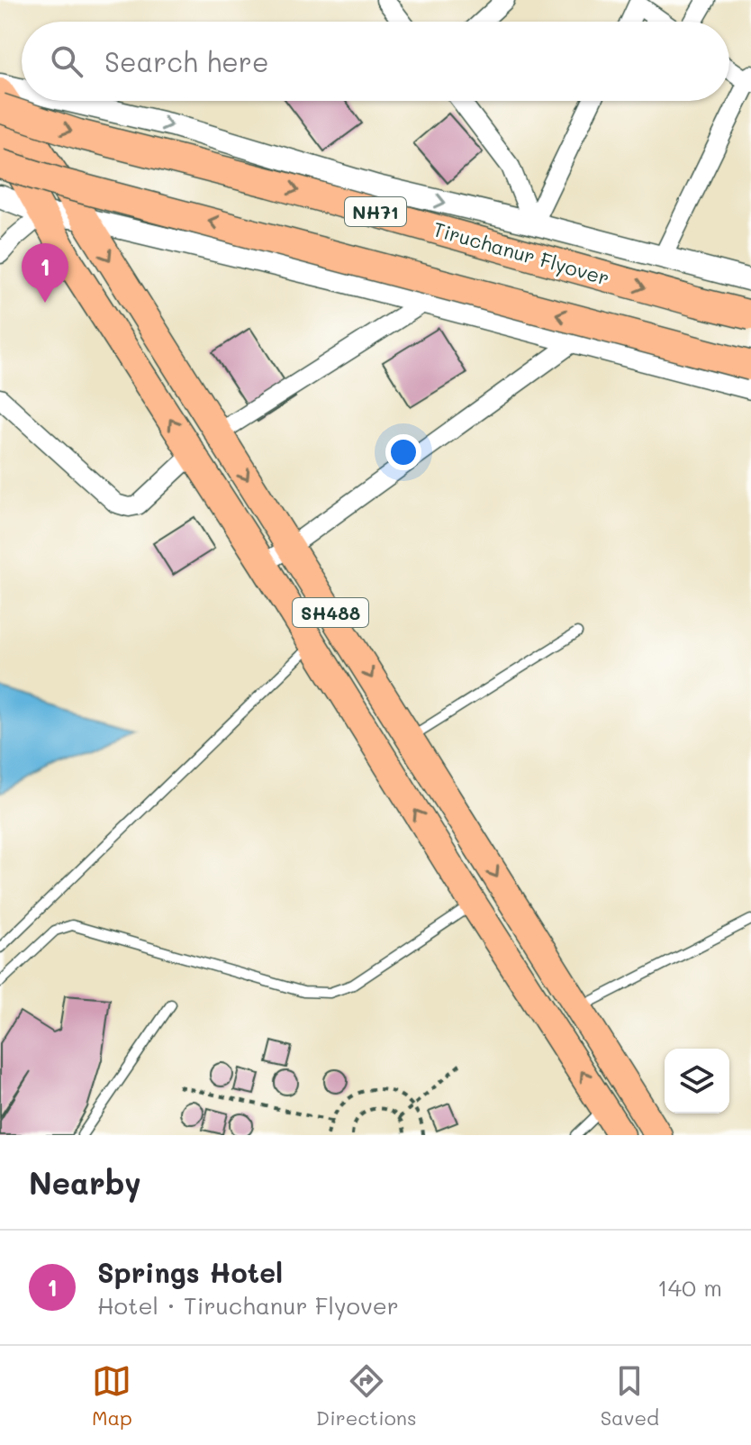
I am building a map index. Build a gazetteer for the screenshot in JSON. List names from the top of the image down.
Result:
{
  "streets": {
    "highway": ["NH71", "Tiruchanur Flyover"],
    "main road": ["SH488"]
  },
  "page": {
    "search": "Search here",
    "pins": "1",
    "heading": "Nearby",
    "list": [
      {
        "mark": "1",
        "name": "Springs Hotel",
        "note": "Hotel · Tiruchanur Flyover",
        "value": "140 m"
      }
    ],
    "nav": ["Map", "Directions", "Saved"]
  }
}
